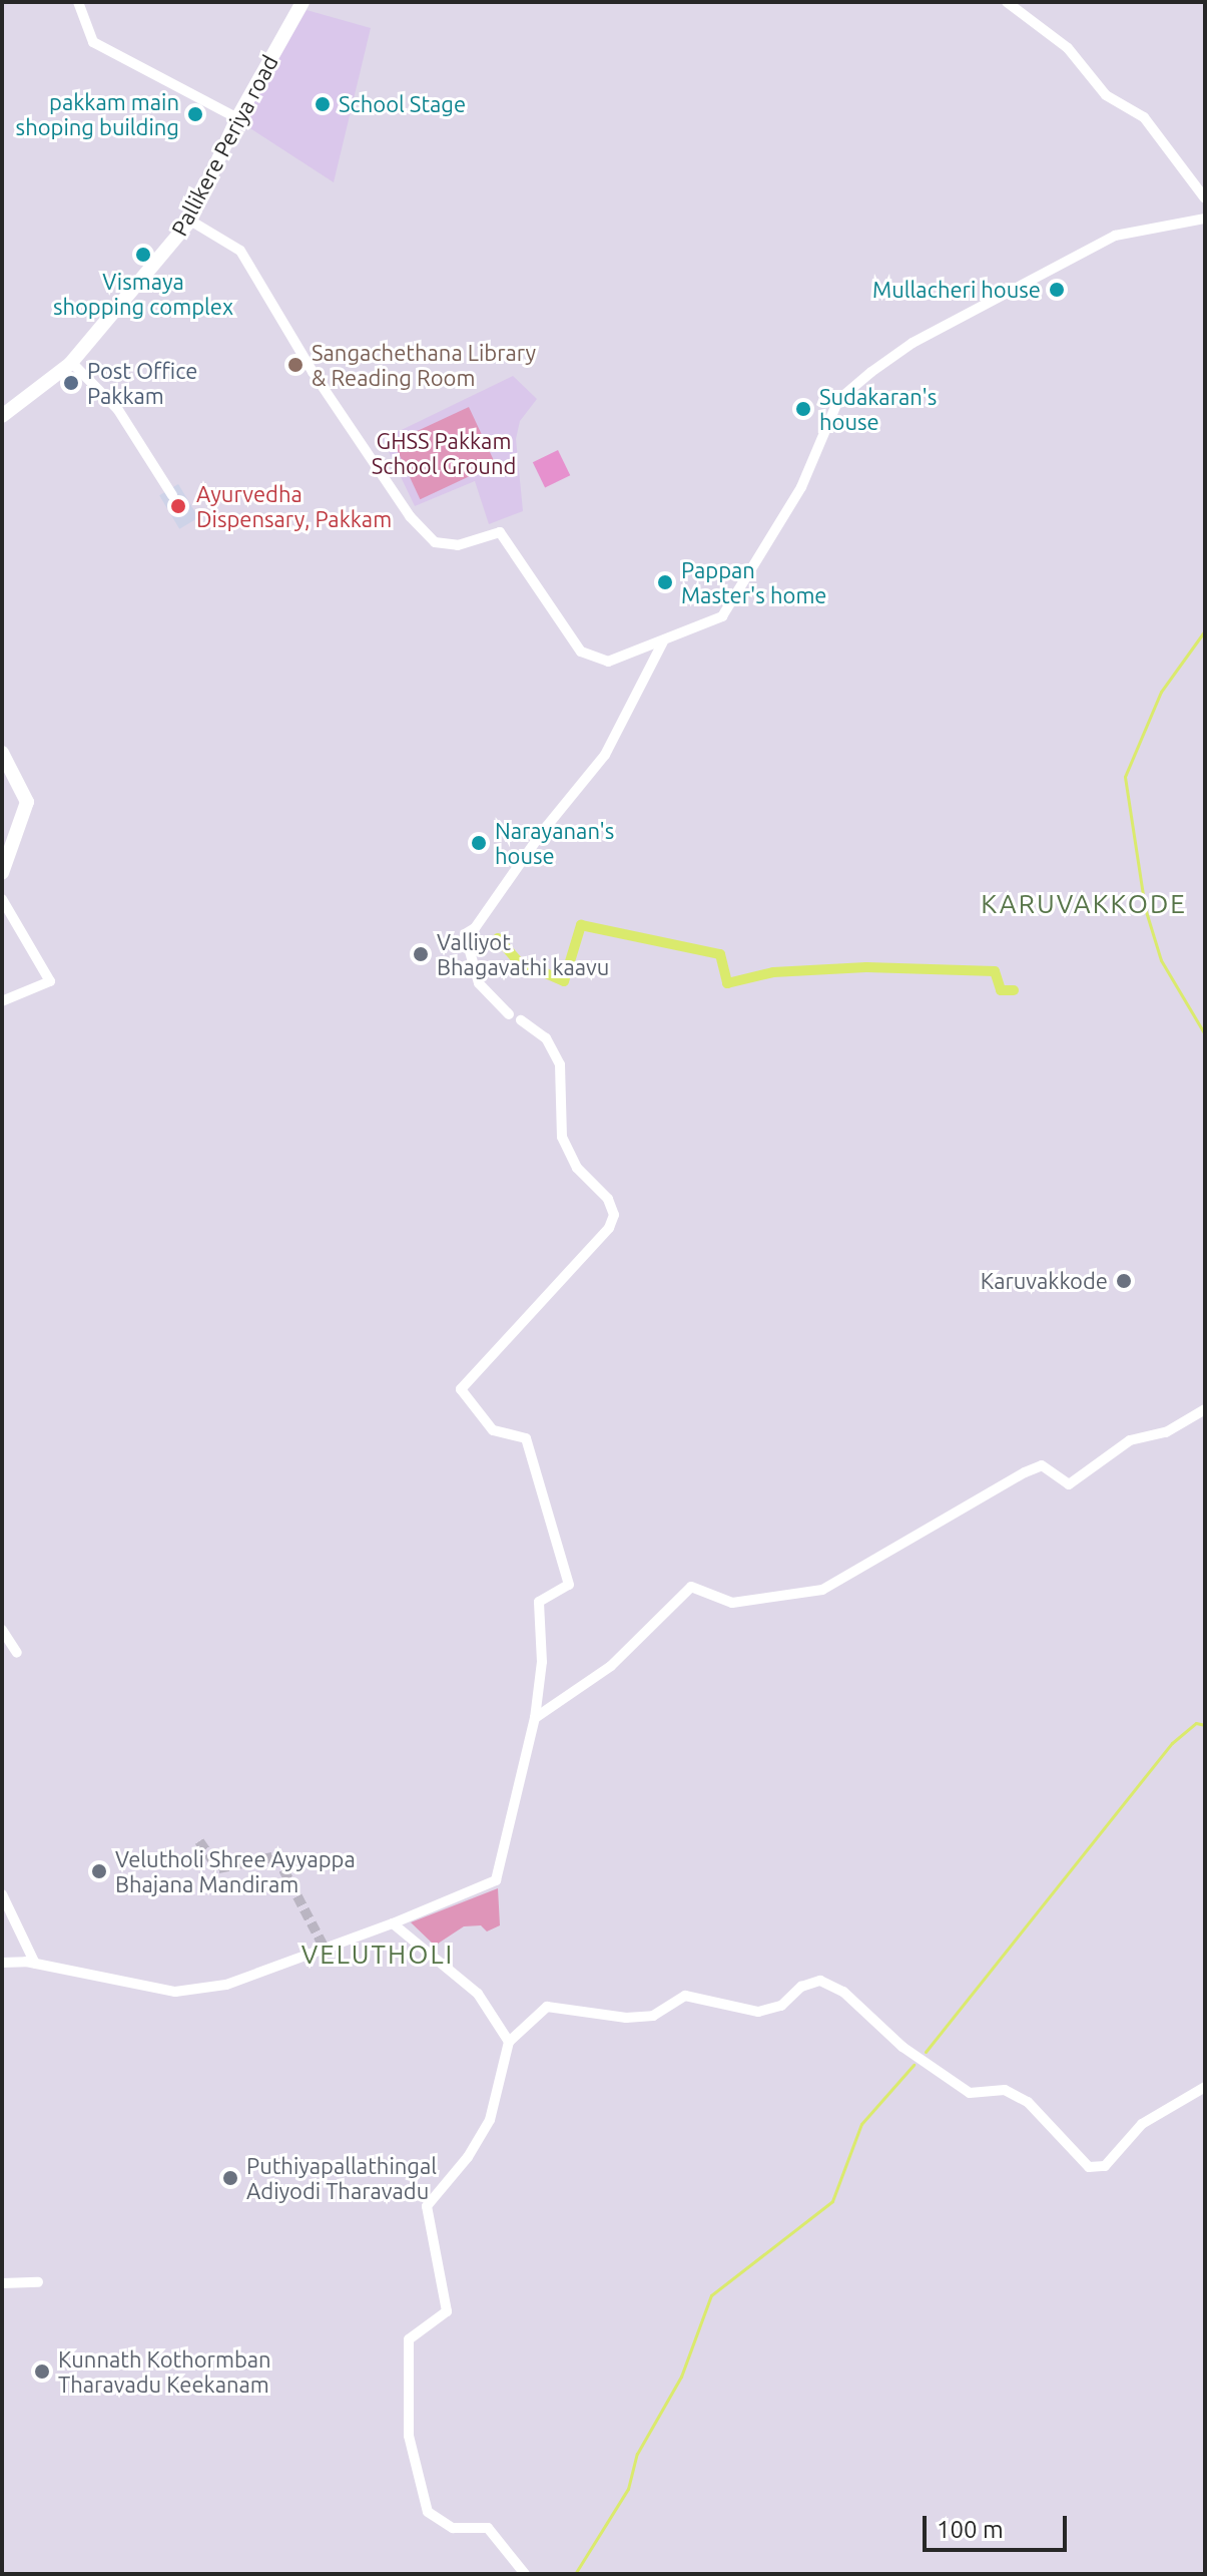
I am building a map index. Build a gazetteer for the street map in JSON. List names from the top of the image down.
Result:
{
  "streets": {
    "main road": ["Pallikere Periya road"]
  },
  "districts": ["KARUVAKKODE", "VELUTHOLI"],
  "parks": ["GHSS Pakkam School Ground"],
  "places": [
    "School Stage",
    "pakkam main shoping building",
    "Vismaya shopping complex",
    "Mullacheri house",
    "Sangachethana Library & Reading Room",
    "Post Office Pakkam",
    "Sudakaran's house",
    "Ayurvedha Dispensary, Pakkam",
    "Pappan Master's home",
    "Narayanan's house",
    "Valliyot Bhagavathi kaavu",
    "Karuvakkode",
    "Velutholi Shree Ayyappa Bhajana Mandiram",
    "Puthiyapallathingal Adiyodi Tharavadu",
    "Kunnath Kothormban Tharavadu Keekanam"
  ],
  "scale_bar": "100 m"
}
